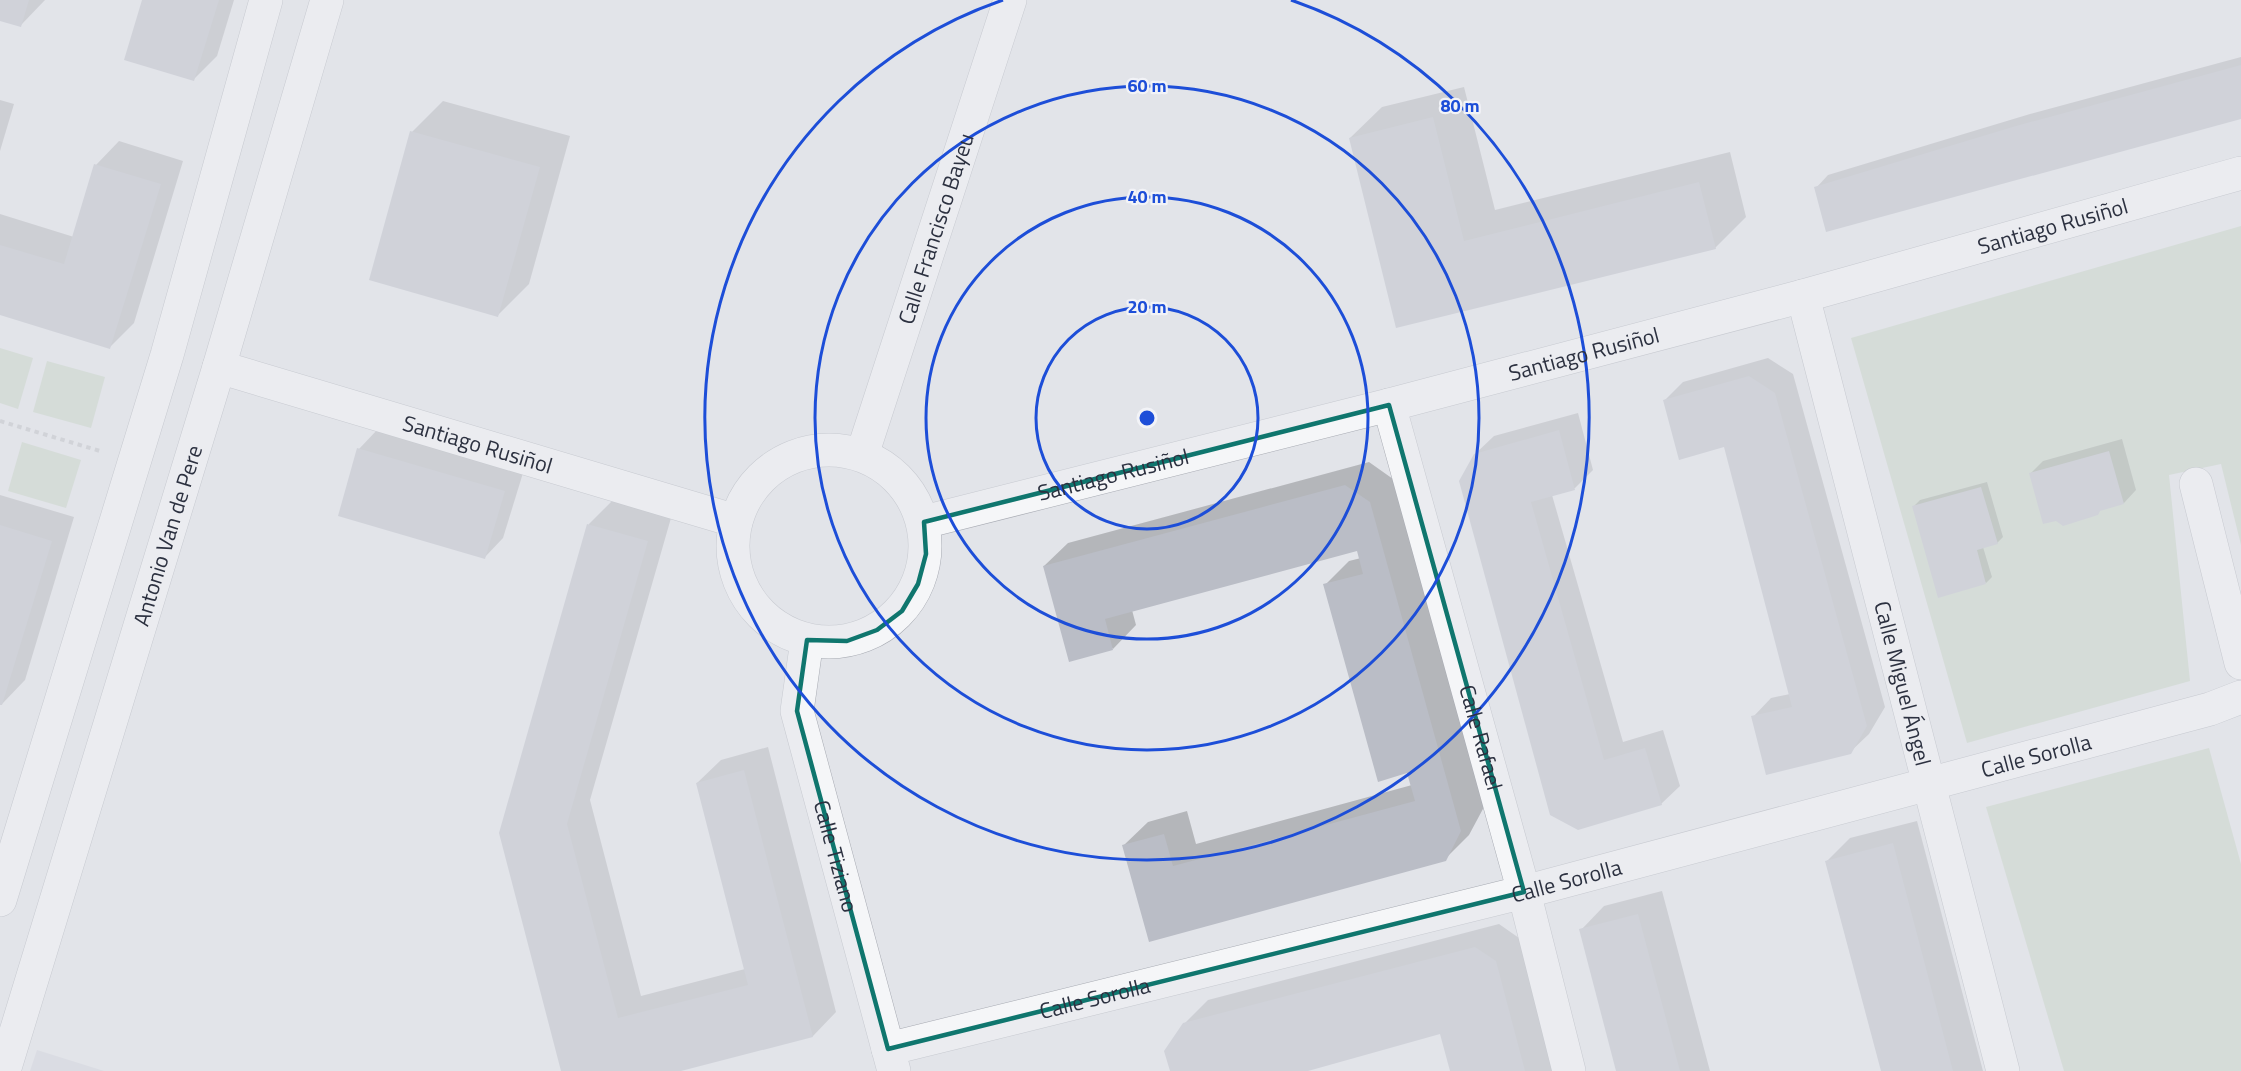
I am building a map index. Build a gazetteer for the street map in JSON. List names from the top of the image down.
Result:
{
  "streets": {
    "street": [
      "Santiago Rusiñol",
      "Calle Francisco Bayeu",
      "Antonio Van de Pere",
      "Calle Miguel Ángel",
      "Calle Rafael",
      "Calle Sorolla",
      "Calle Tiziano"
    ]
  },
  "crossings": [
    ["Santiago Rusiñol", "Calle Francisco Bayeu"],
    ["Santiago Rusiñol", "Antonio Van de Pere"],
    ["Santiago Rusiñol", "Calle Miguel Ángel"],
    ["Santiago Rusiñol", "Calle Rafael"],
    ["Santiago Rusiñol", "Calle Tiziano"],
    ["Calle Francisco Bayeu", "Calle Tiziano"],
    ["Calle Miguel Ángel", "Calle Sorolla"],
    ["Calle Rafael", "Calle Sorolla"],
    ["Calle Sorolla", "Calle Tiziano"]
  ],
  "rings": [
    "60 m",
    "80 m",
    "40 m",
    "20 m"
  ]
}
